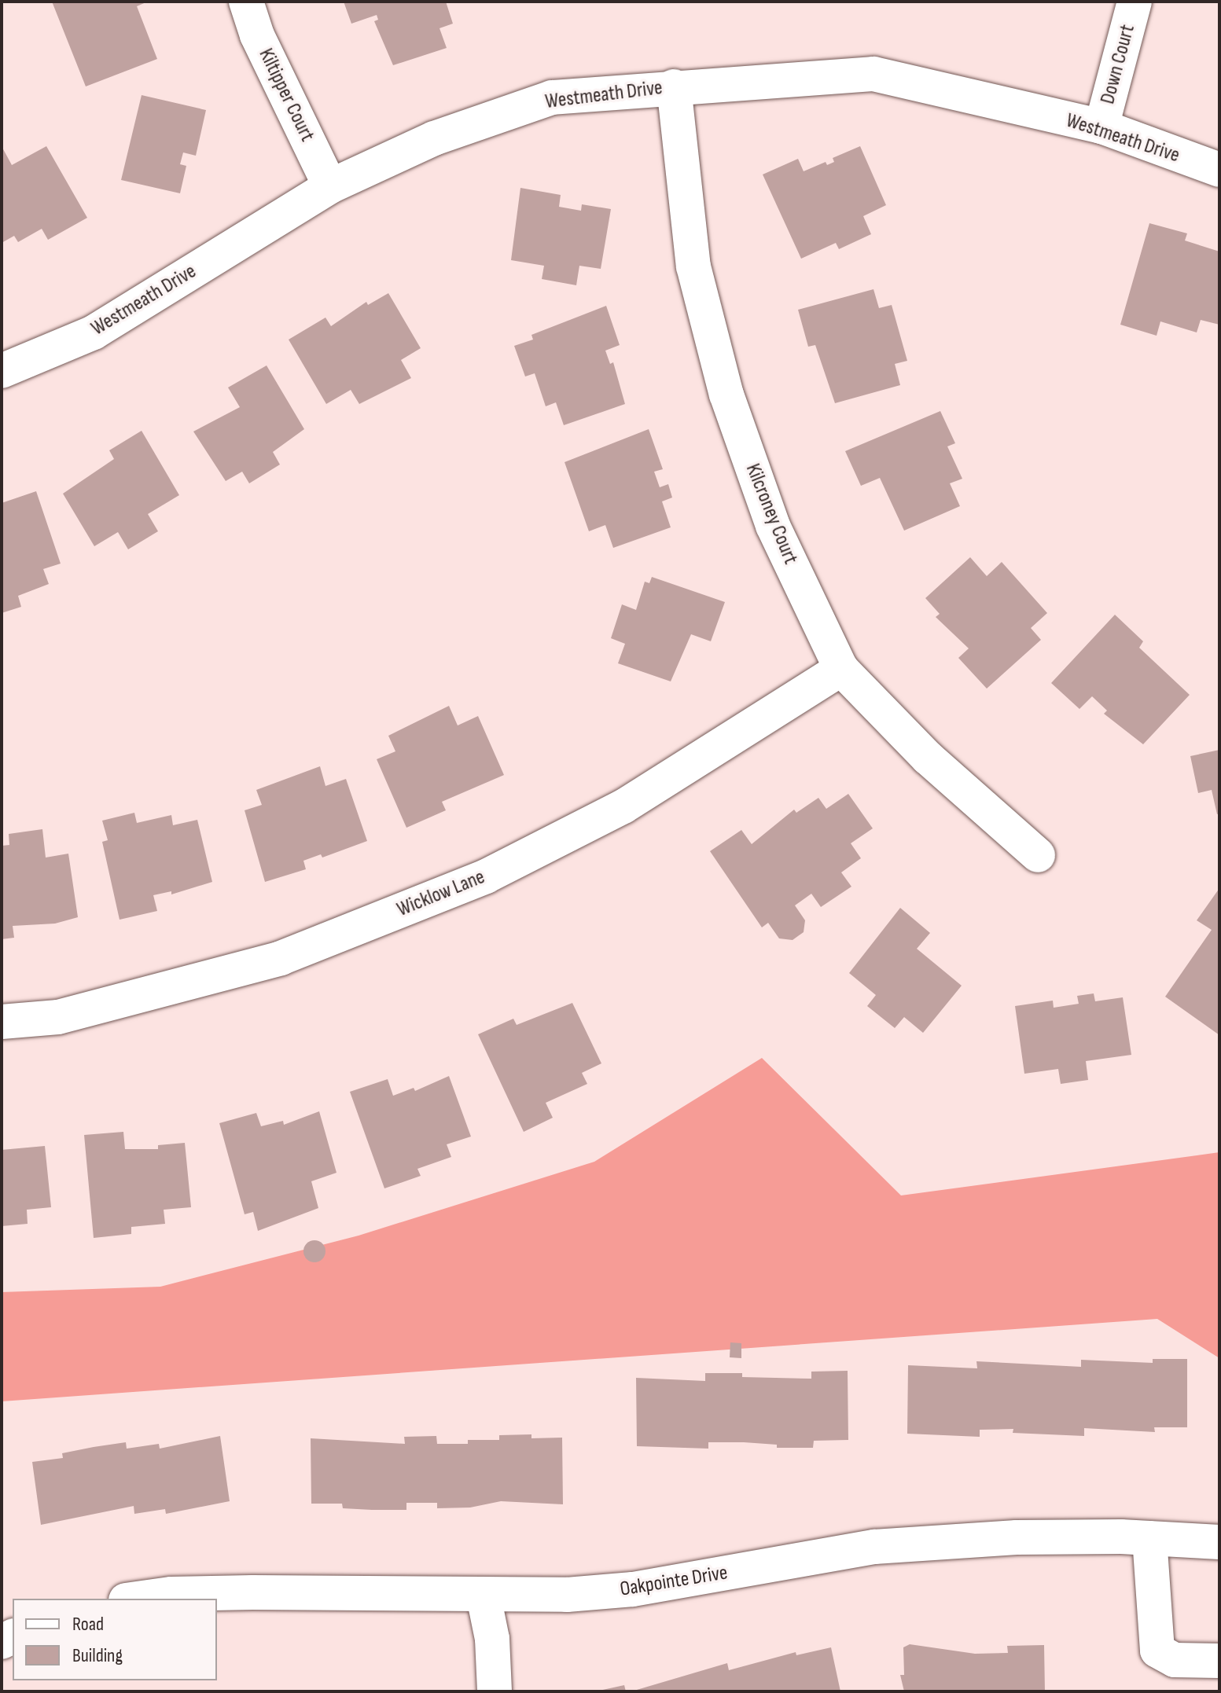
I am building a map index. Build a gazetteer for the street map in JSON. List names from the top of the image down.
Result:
{
  "streets": {
    "street": [
      "Down Court",
      "Kiltipper Court",
      "Westmeath Drive",
      "Kilcroney Court",
      "Wicklow Lane",
      "Oakpointe Drive"
    ]
  },
  "crossings": [
    ["Down Court", "Westmeath Drive"],
    ["Kiltipper Court", "Westmeath Drive"],
    ["Westmeath Drive", "Kilcroney Court"],
    ["Kilcroney Court", "Wicklow Lane"]
  ],
  "legend": ["Road", "Building"]
}
